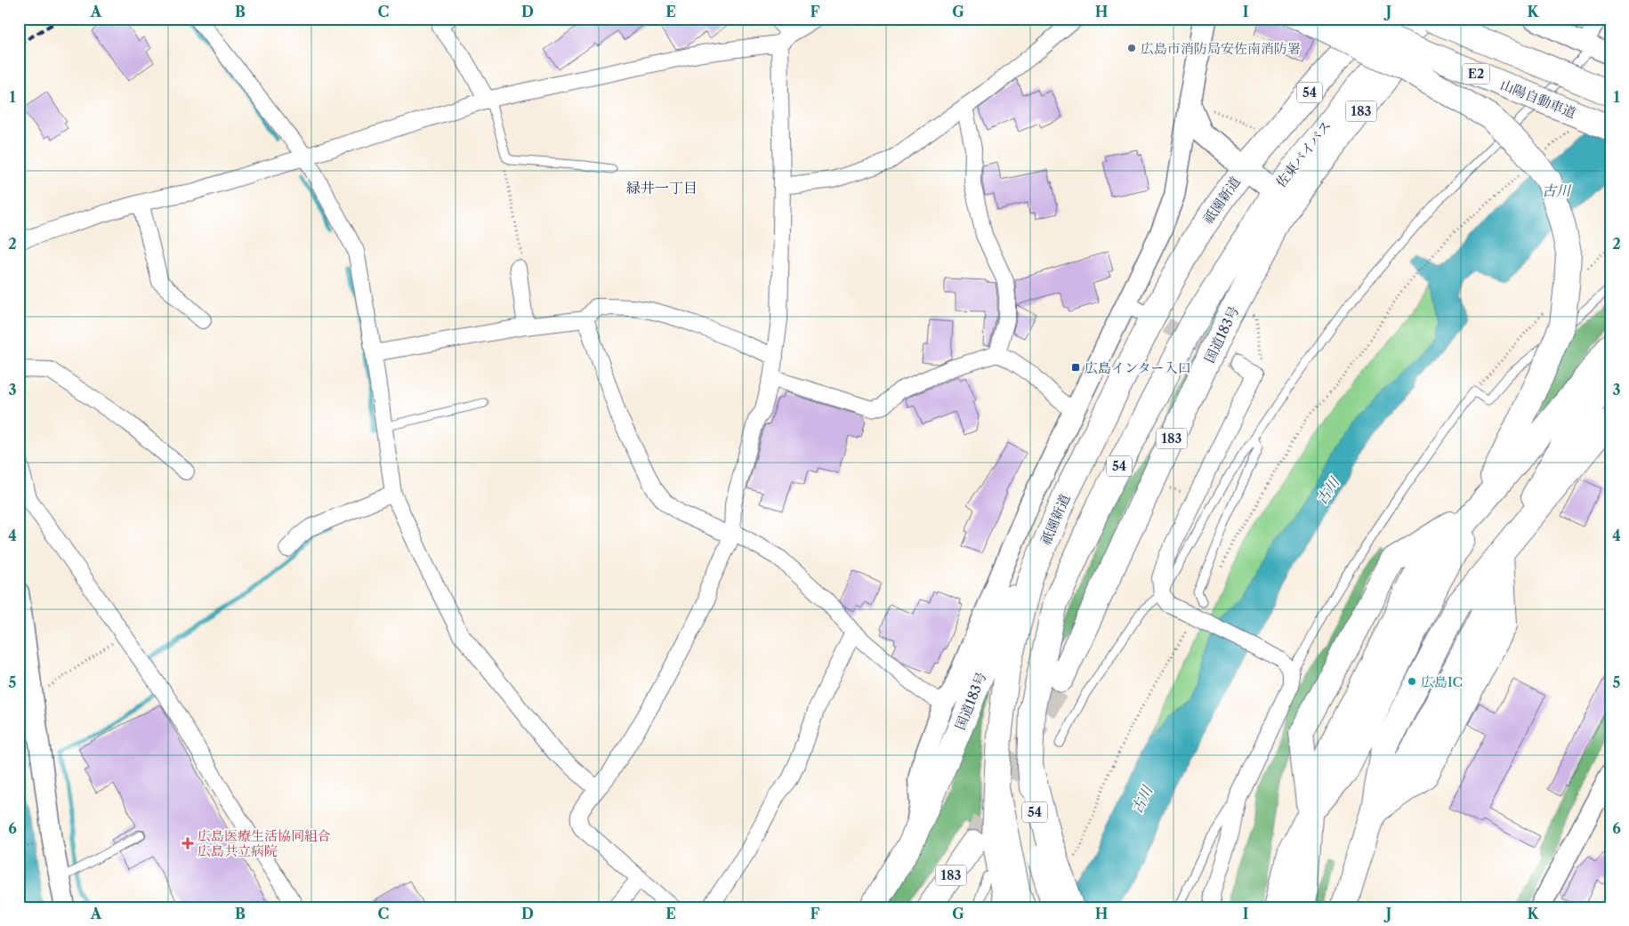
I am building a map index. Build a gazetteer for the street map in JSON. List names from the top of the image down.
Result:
{
  "streets": {
    "highway": [
      "E2",
      "54",
      "山陽自動車道",
      "183",
      "佐東バイパス",
      "祇園新道",
      "国道183号"
    ]
  },
  "crossings": [
    ["E2", "国道183号"],
    ["54", "佐東バイパス"],
    ["54", "祇園新道"],
    ["54", "国道183号"],
    ["佐東バイパス", "国道183号"],
    ["祇園新道", "国道183号"]
  ],
  "districts": ["緑井一丁目"],
  "water": ["古川"],
  "places": {
    "other": ["広島市消防局安佐南消防署", "広島IC"],
    "transit": ["広島インター入口"],
    "health": ["広島医療生活協同組合 広島共立病院"]
  },
  "grid": {
    "columns": [
      "A",
      "B",
      "C",
      "D",
      "E",
      "F",
      "G",
      "H",
      "I",
      "J",
      "K"
    ],
    "rows": [
      "1",
      "2",
      "3",
      "4",
      "5",
      "6"
    ]
  }
}
